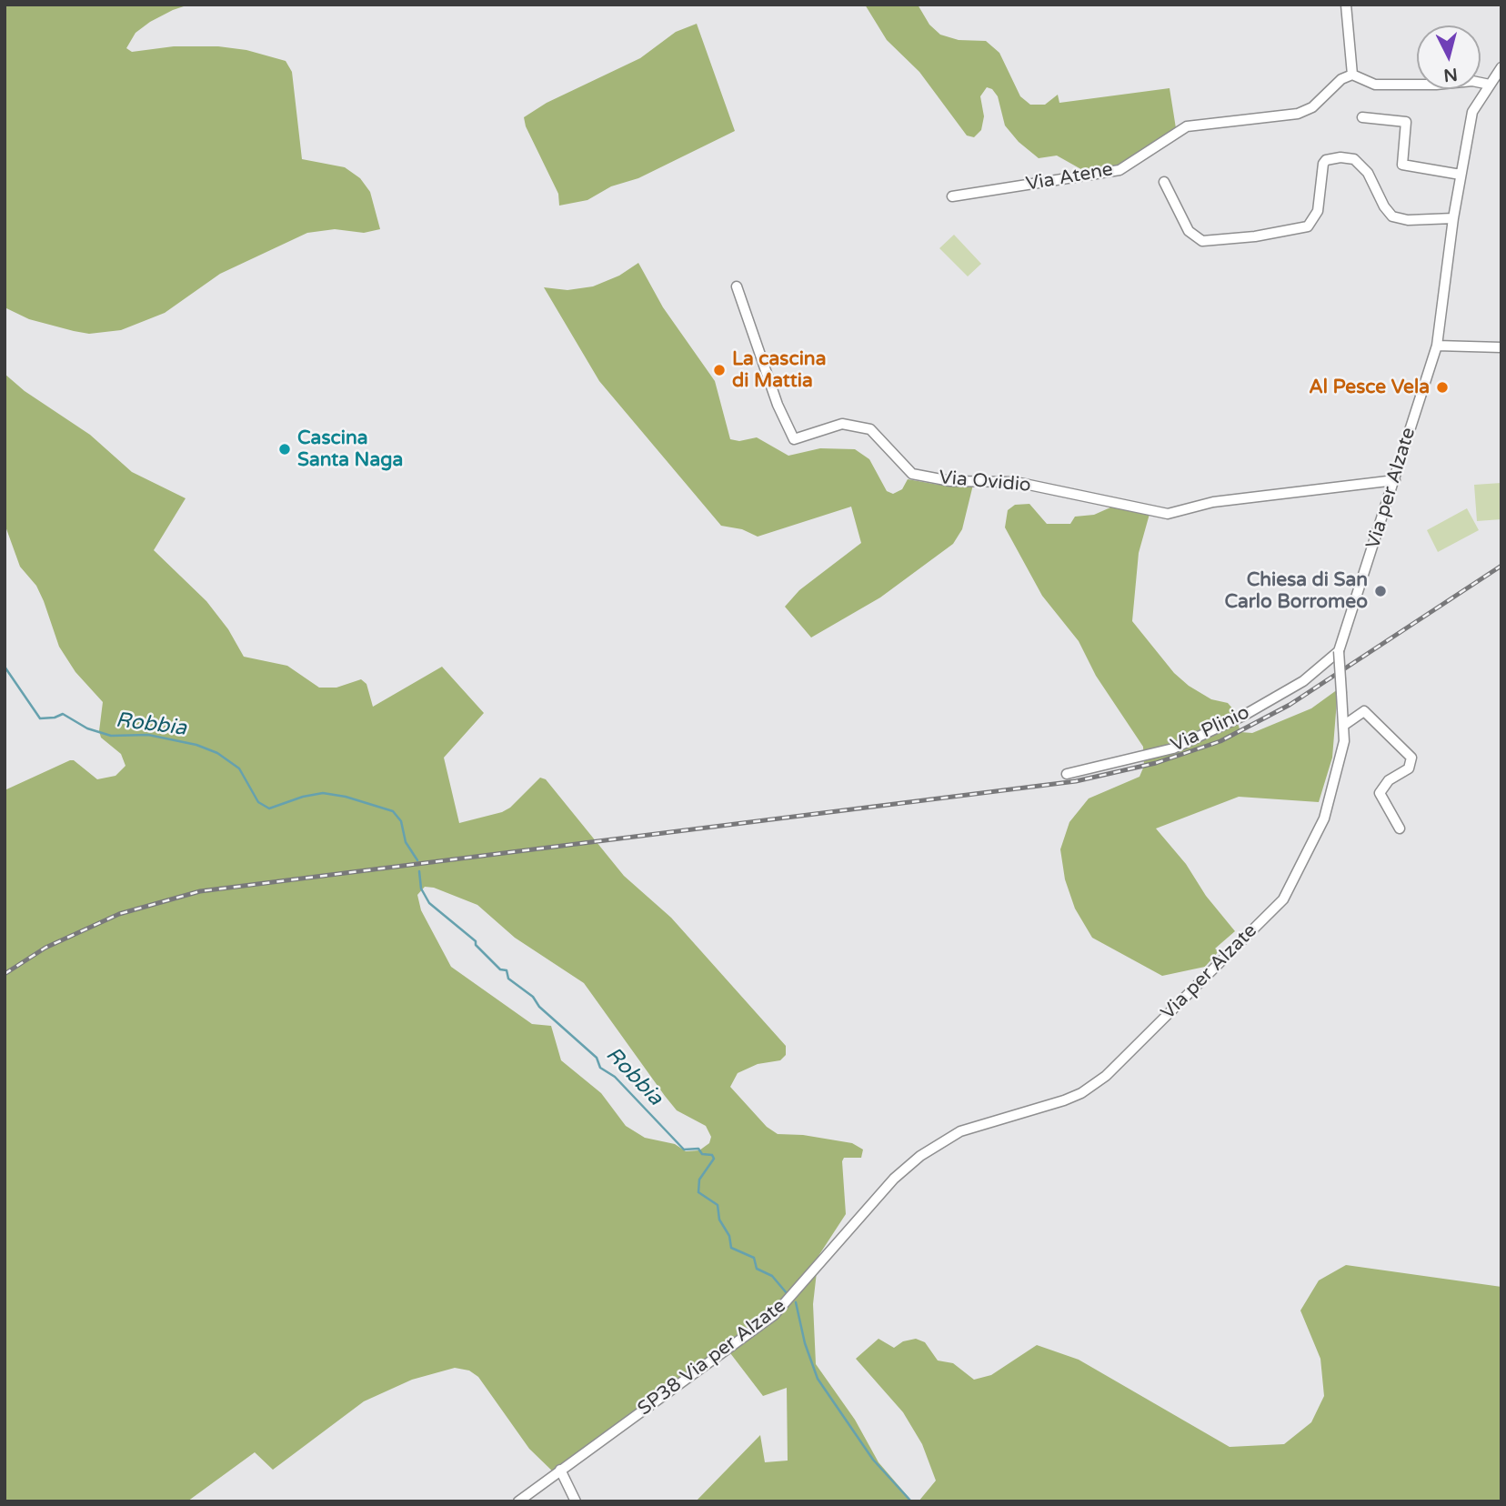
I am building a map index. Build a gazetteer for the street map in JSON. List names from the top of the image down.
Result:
{
  "streets": {
    "street": [
      "Via Atene",
      "Via Ovidio",
      "Via per Alzate",
      "Via Plinio",
      "SP38 Via per Alzate"
    ]
  },
  "crossings": [
    ["Via Ovidio", "Via per Alzate"],
    ["Via per Alzate", "Via Plinio"],
    ["Via per Alzate", "SP38 Via per Alzate"]
  ],
  "water": ["Robbia"],
  "places": [
    "La cascina di Mattia",
    "Al Pesce Vela",
    "Cascina Santa Naga",
    "Chiesa di San Carlo Borromeo"
  ],
  "north": "bottom"
}
